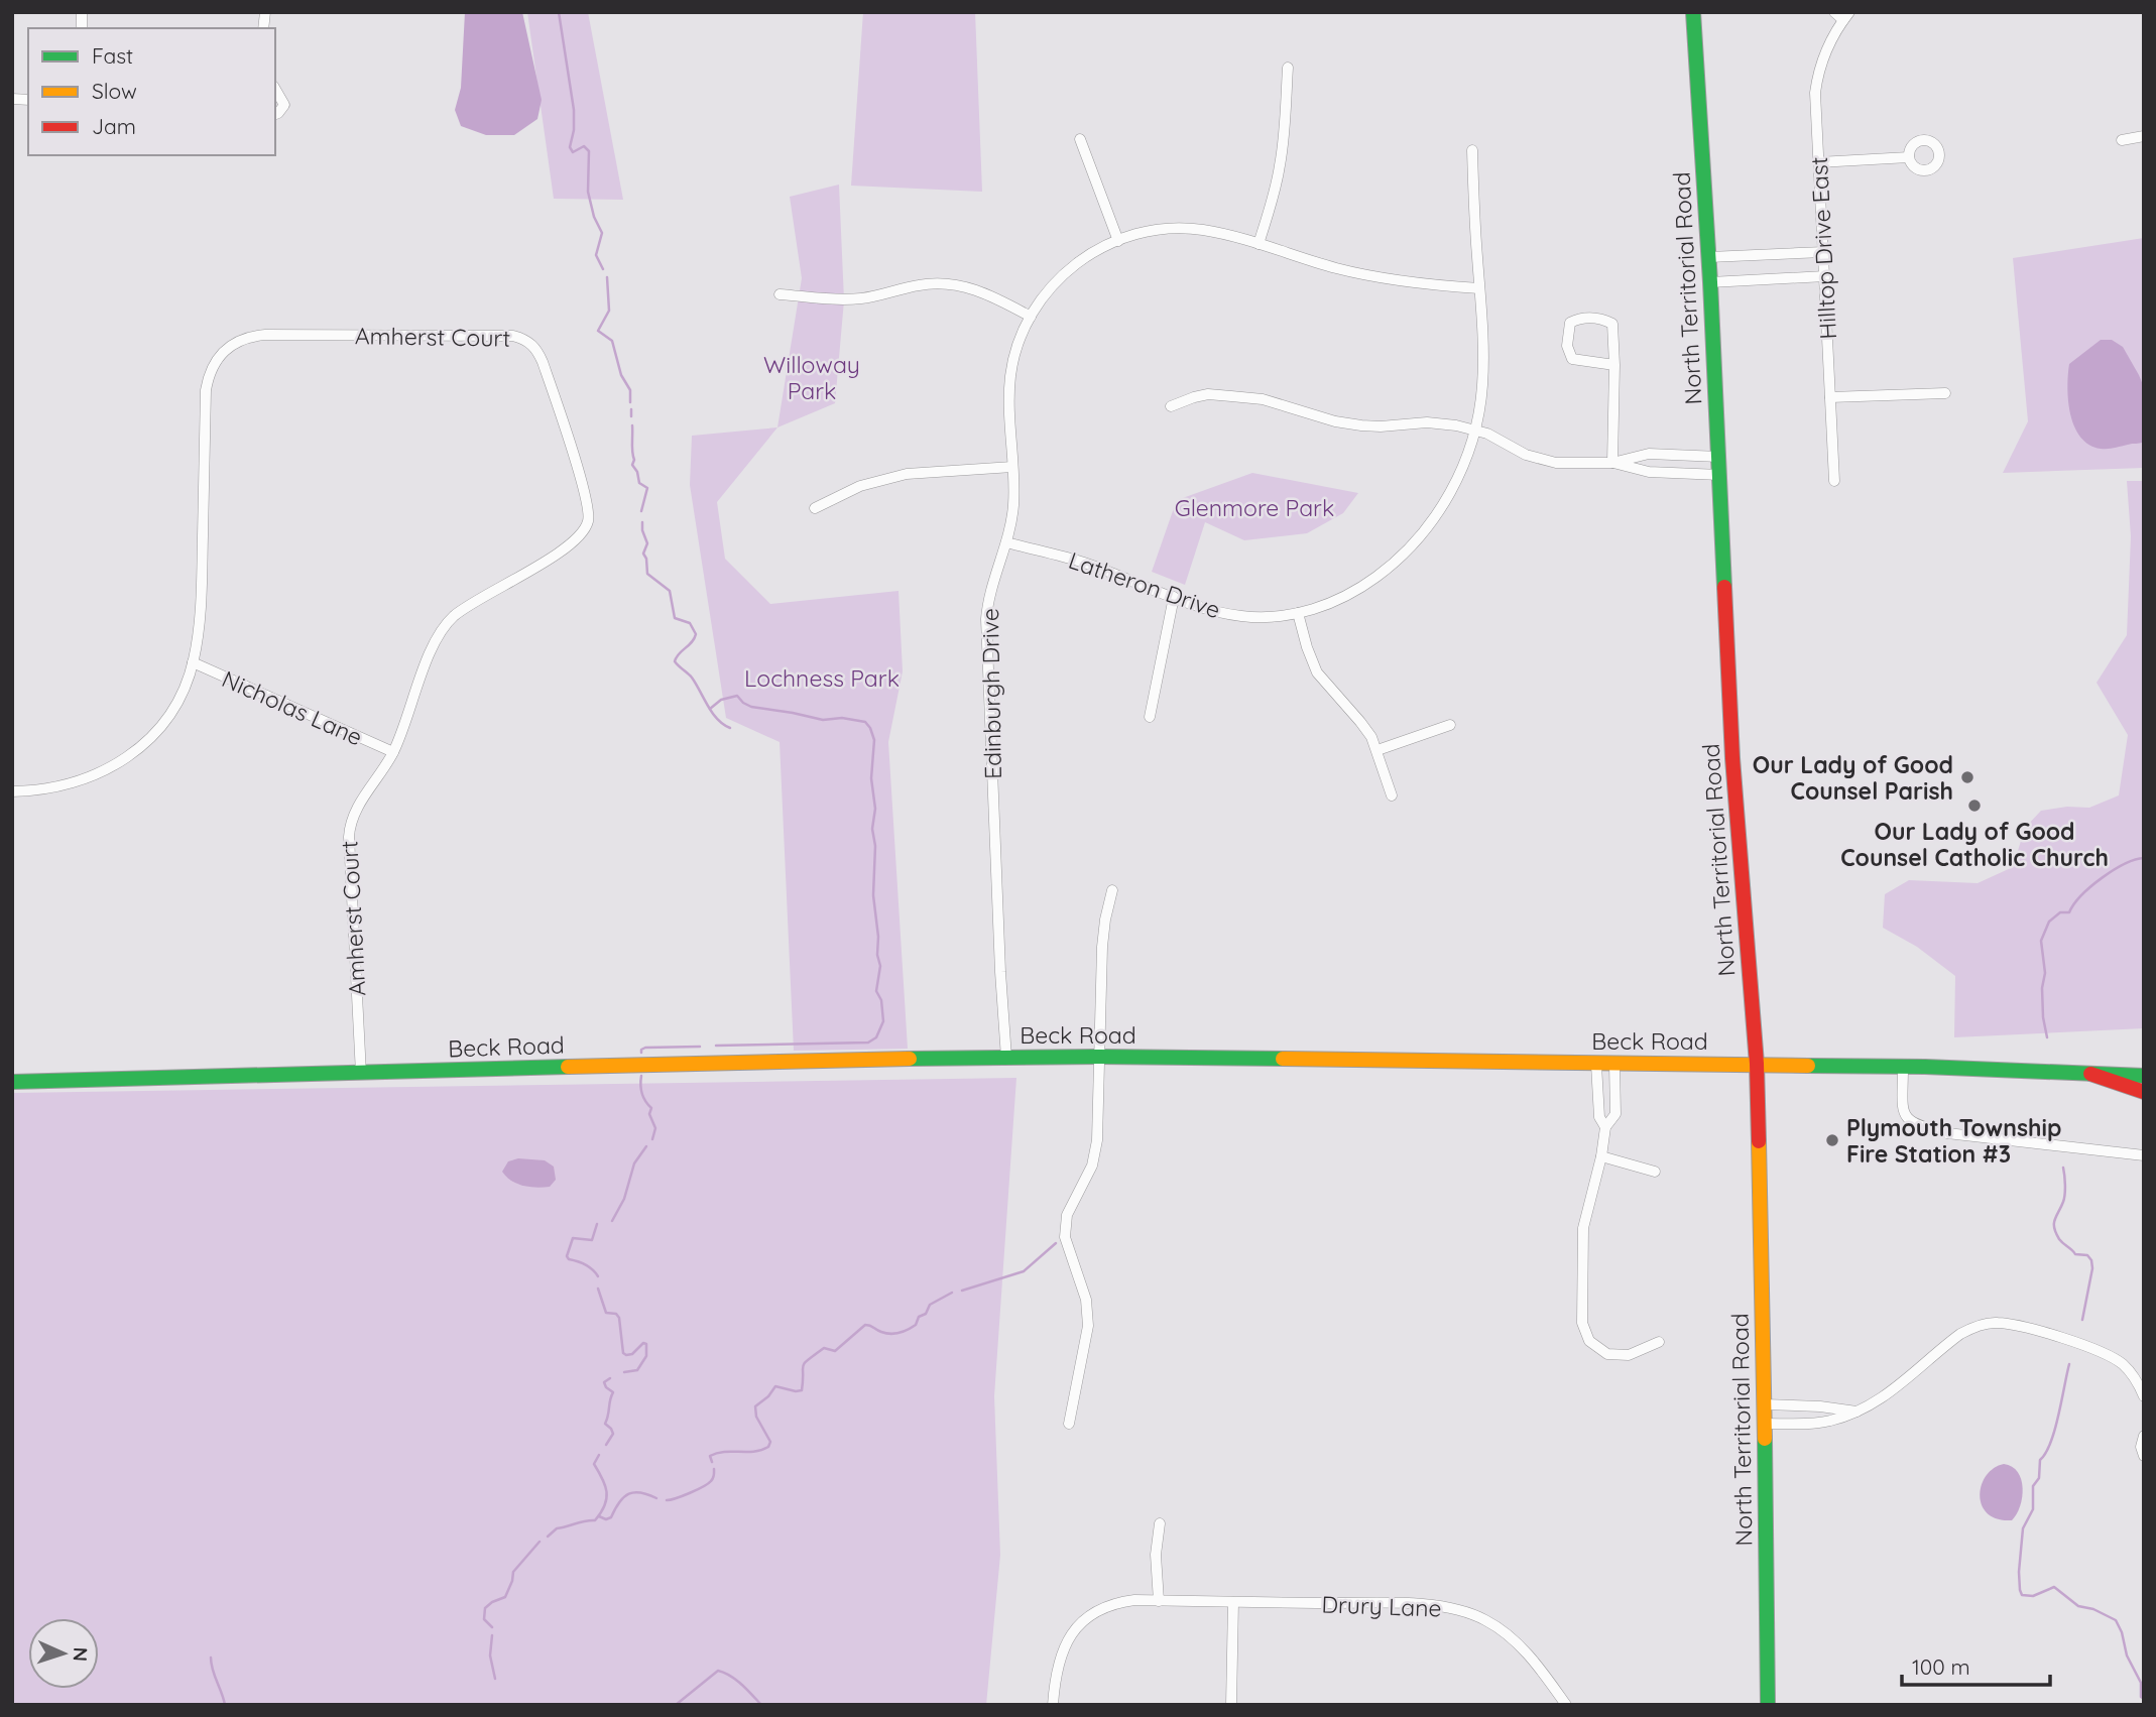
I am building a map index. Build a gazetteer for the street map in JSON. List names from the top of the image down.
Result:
{
  "streets": {
    "main road": ["North Territorial Road", "Beck Road"],
    "street": [
      "Hilltop Drive East",
      "Amherst Court",
      "Latheron Drive",
      "Edinburgh Drive",
      "Nicholas Lane",
      "Drury Lane"
    ]
  },
  "crossings": [
    ["North Territorial Road", "Beck Road"],
    ["Amherst Court", "Nicholas Lane"],
    ["Amherst Court", "Beck Road"],
    ["Latheron Drive", "Edinburgh Drive"],
    ["Edinburgh Drive", "Beck Road"]
  ],
  "parks": ["Willoway Park", "Glenmore Park", "Lochness Park"],
  "places": ["Our Lady of Good Counsel Parish", "Our Lady of Good Counsel Catholic Church", "Plymouth Township Fire Station #3"],
  "legend": ["Fast", "Slow", "Jam"],
  "scale_bar": "100 m",
  "north": "right"
}
